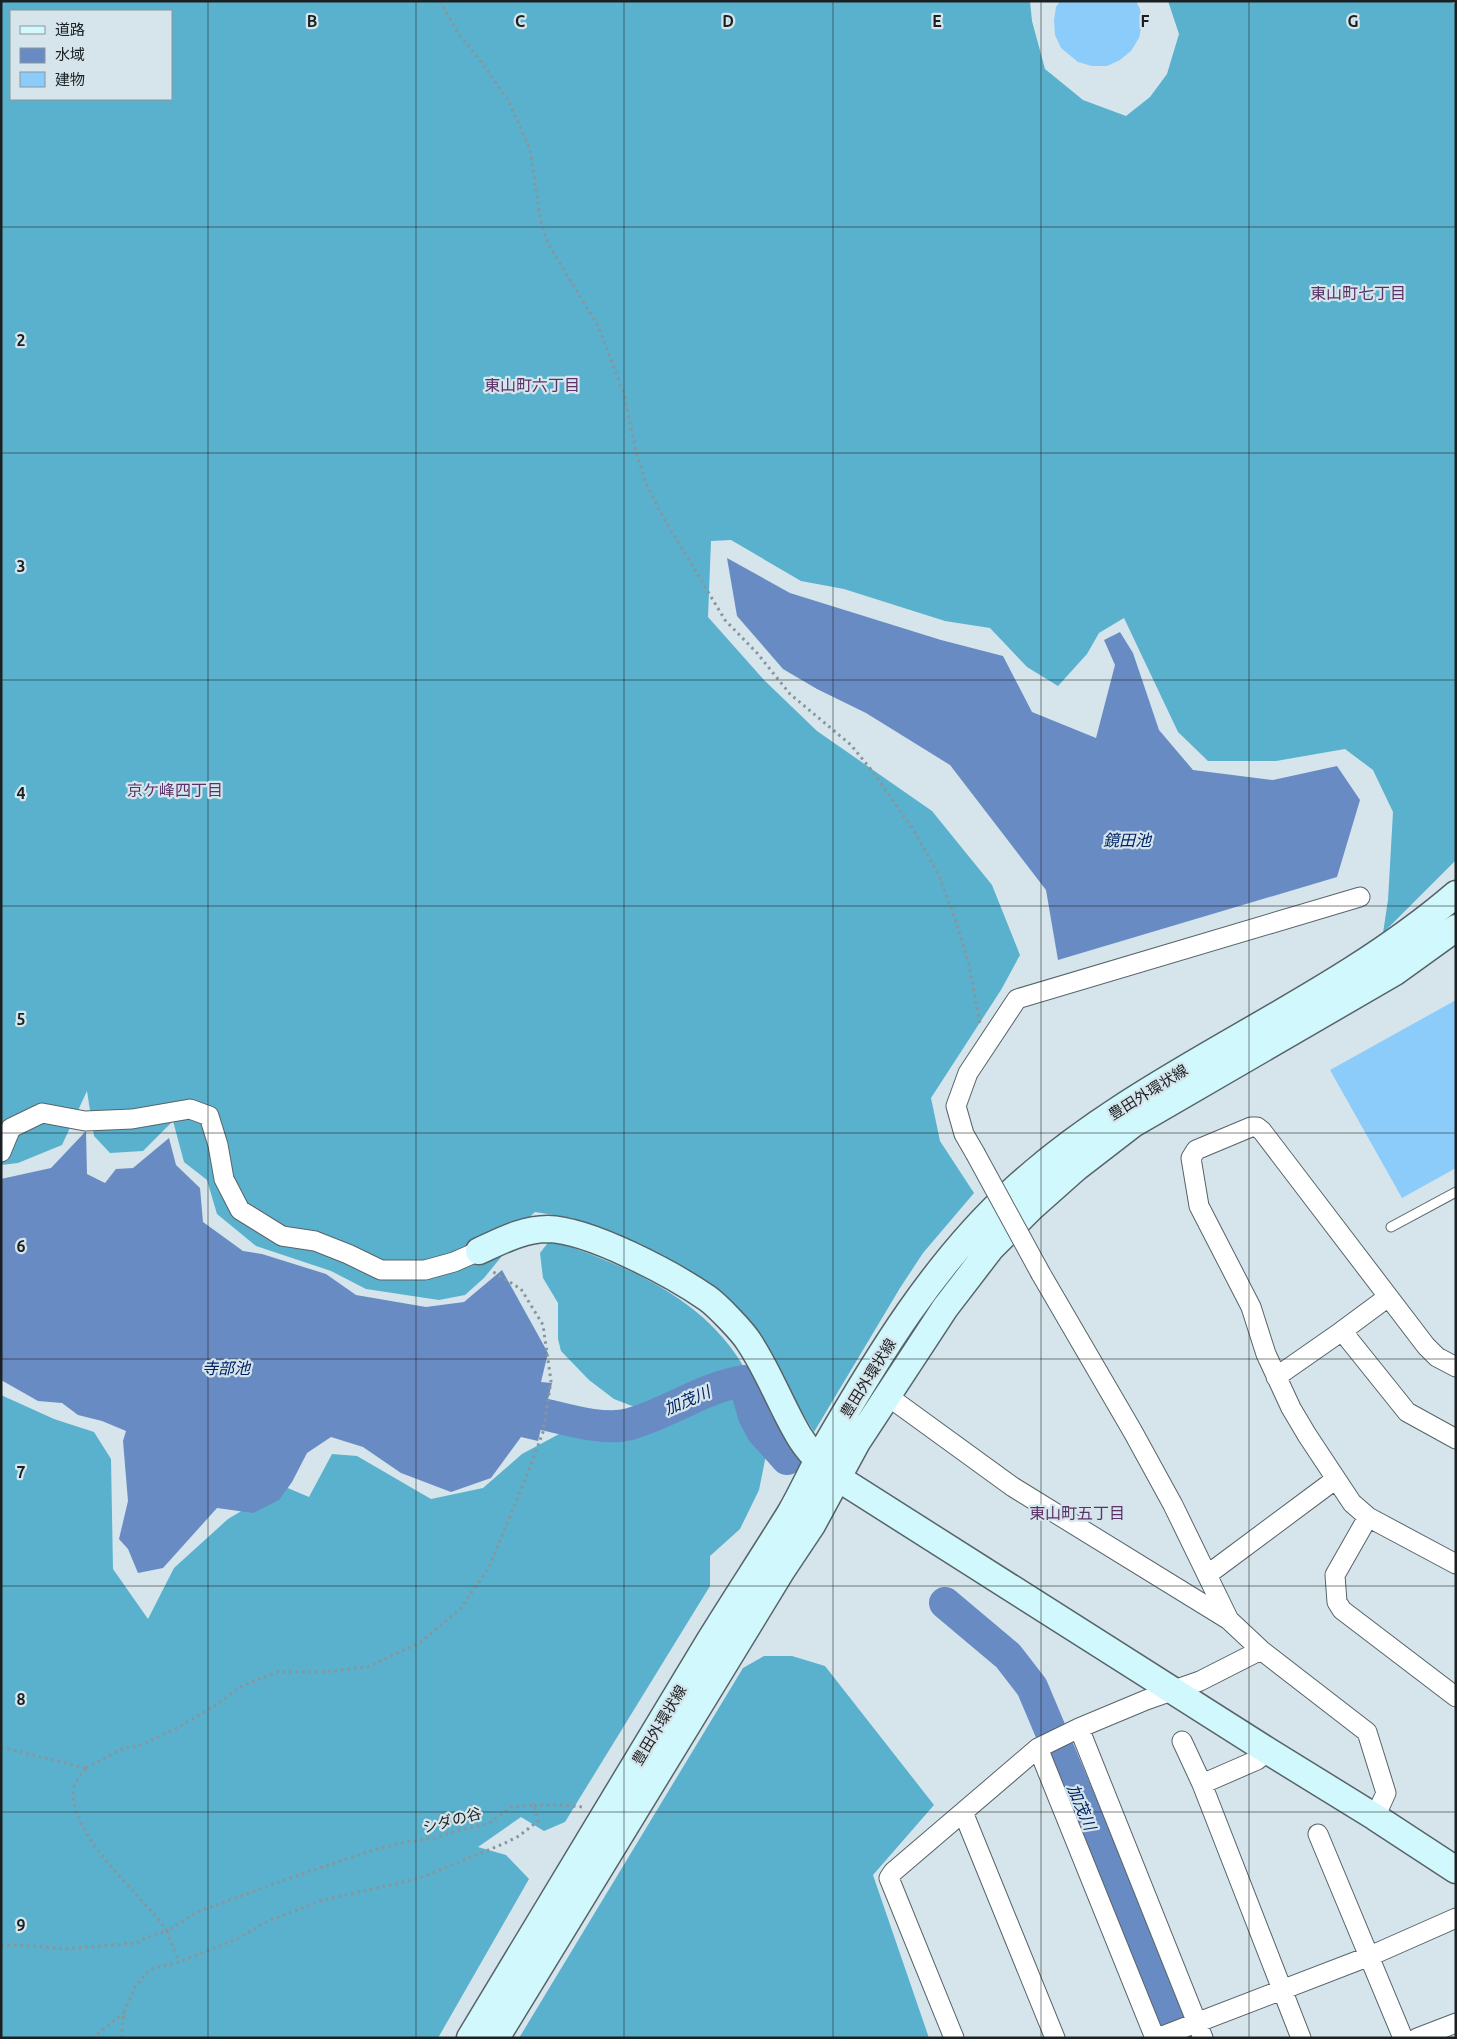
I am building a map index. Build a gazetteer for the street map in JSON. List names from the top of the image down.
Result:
{
  "streets": {
    "street": ["豊田外環状線"],
    "path": ["シダの谷"]
  },
  "districts": [
    "東山町七丁目",
    "東山町六丁目",
    "京ケ峰四丁目",
    "東山町五丁目"
  ],
  "water": ["鏡田池", "寺部池", "加茂川"],
  "legend": ["道路", "水域", "建物"],
  "grid": {
    "columns": [
      "B",
      "C",
      "D",
      "E",
      "F",
      "G"
    ],
    "rows": [
      "2",
      "3",
      "4",
      "5",
      "6",
      "7",
      "8",
      "9"
    ]
  }
}
